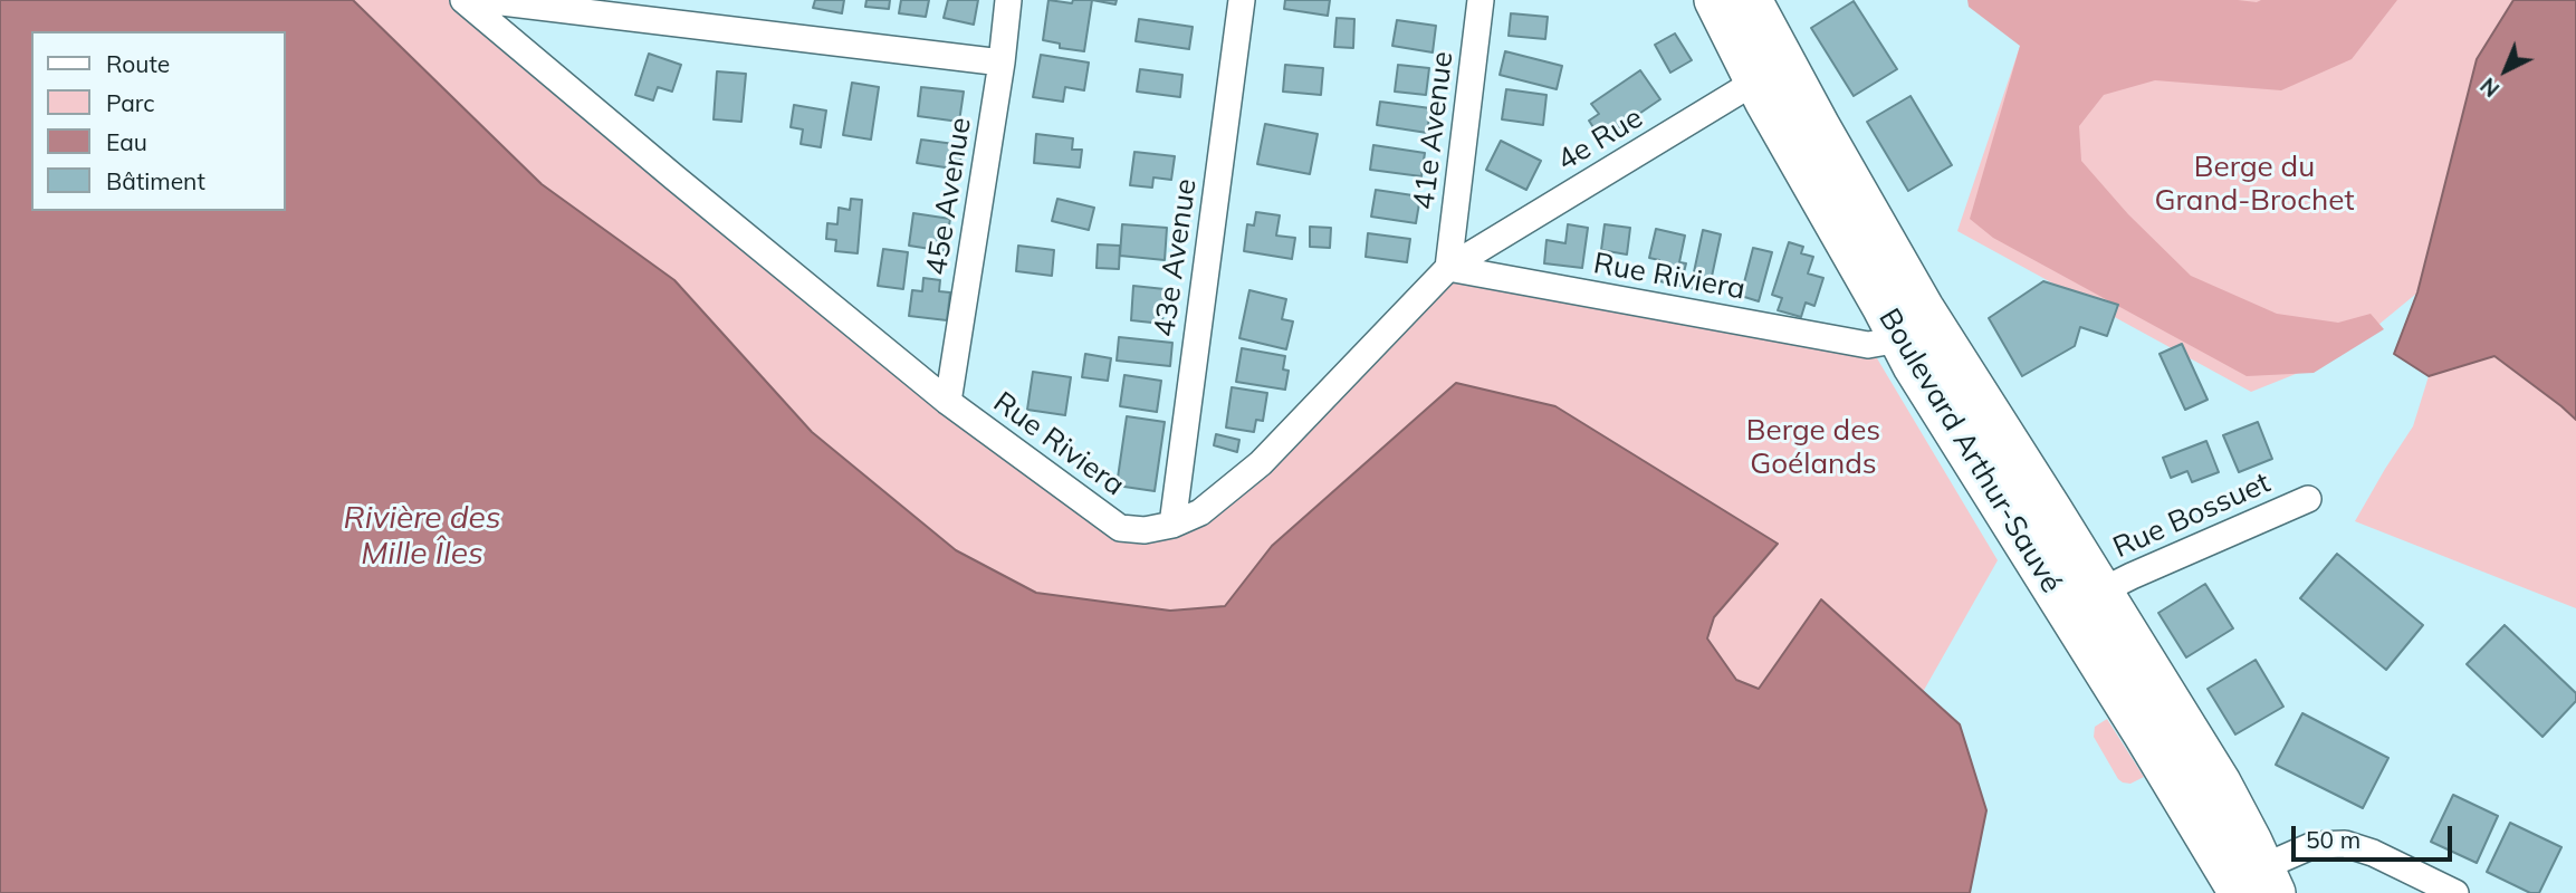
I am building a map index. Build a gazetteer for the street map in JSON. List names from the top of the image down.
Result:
{
  "streets": {
    "main road": ["Boulevard Arthur-Sauvé"],
    "street": [
      "41e Avenue",
      "4e Rue",
      "45e Avenue",
      "43e Avenue",
      "Rue Riviera",
      "Rue Bossuet"
    ]
  },
  "crossings": [
    ["41e Avenue", "4e Rue"],
    ["41e Avenue", "Rue Riviera"],
    ["4e Rue", "Rue Riviera"],
    ["4e Rue", "Boulevard Arthur-Sauvé"],
    ["45e Avenue", "Rue Riviera"],
    ["43e Avenue", "Rue Riviera"],
    ["Rue Riviera", "Boulevard Arthur-Sauvé"],
    ["Boulevard Arthur-Sauvé", "Rue Bossuet"]
  ],
  "water": ["Rivière des Mille Îles"],
  "parks": ["Berge du Grand-Brochet", "Berge des Goélands"],
  "legend": [
    "Route",
    "Parc",
    "Eau",
    "Bâtiment"
  ],
  "scale_bar": "50 m",
  "north": "bottom left"
}
